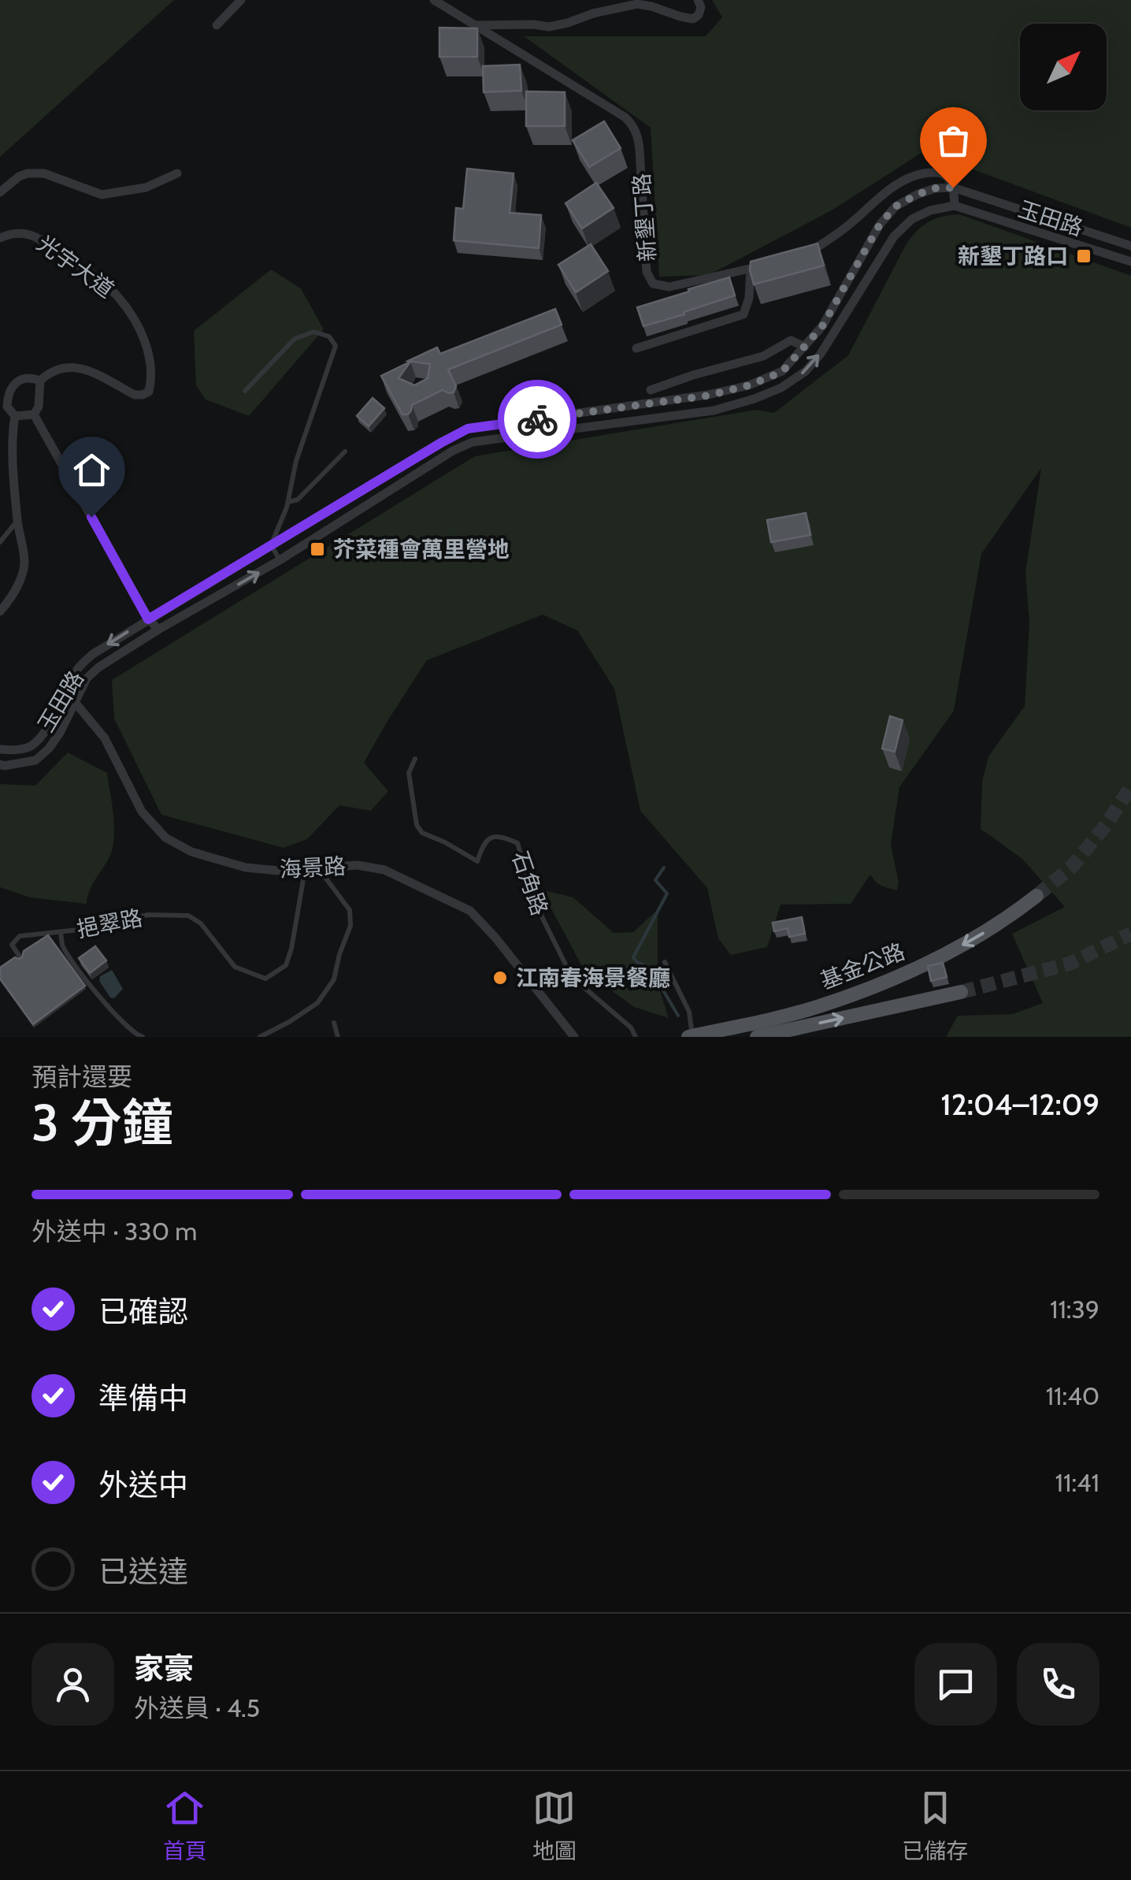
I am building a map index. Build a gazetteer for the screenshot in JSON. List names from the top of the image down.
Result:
{
  "streets": {
    "main road": ["基金公路"],
    "street": [
      "新墾丁路",
      "玉田路",
      "光宇大道",
      "海景路"
    ],
    "lane": ["石角路", "挹翠路"]
  },
  "crossings": [
    ["玉田路", "海景路"],
    ["海景路", "挹翠路"]
  ],
  "places": {
    "transit": ["新墾丁路口", "芥菜種會萬里營地"],
    "other": ["江南春海景餐廳"]
  },
  "north": "top right",
  "page": {
    "heading": ["3 分鐘", "預計還要", "12:04–12:09"],
    "panel": ["家豪", "外送員 · 4.5"],
    "bar": "外送中 · 330 m",
    "list": [
      ["已確認", "11:39"],
      ["準備中", "11:40"],
      ["外送中", "11:41"],
      "已送達"
    ],
    "tabs": ["首頁", "地圖", "已儲存"]
  }
}
